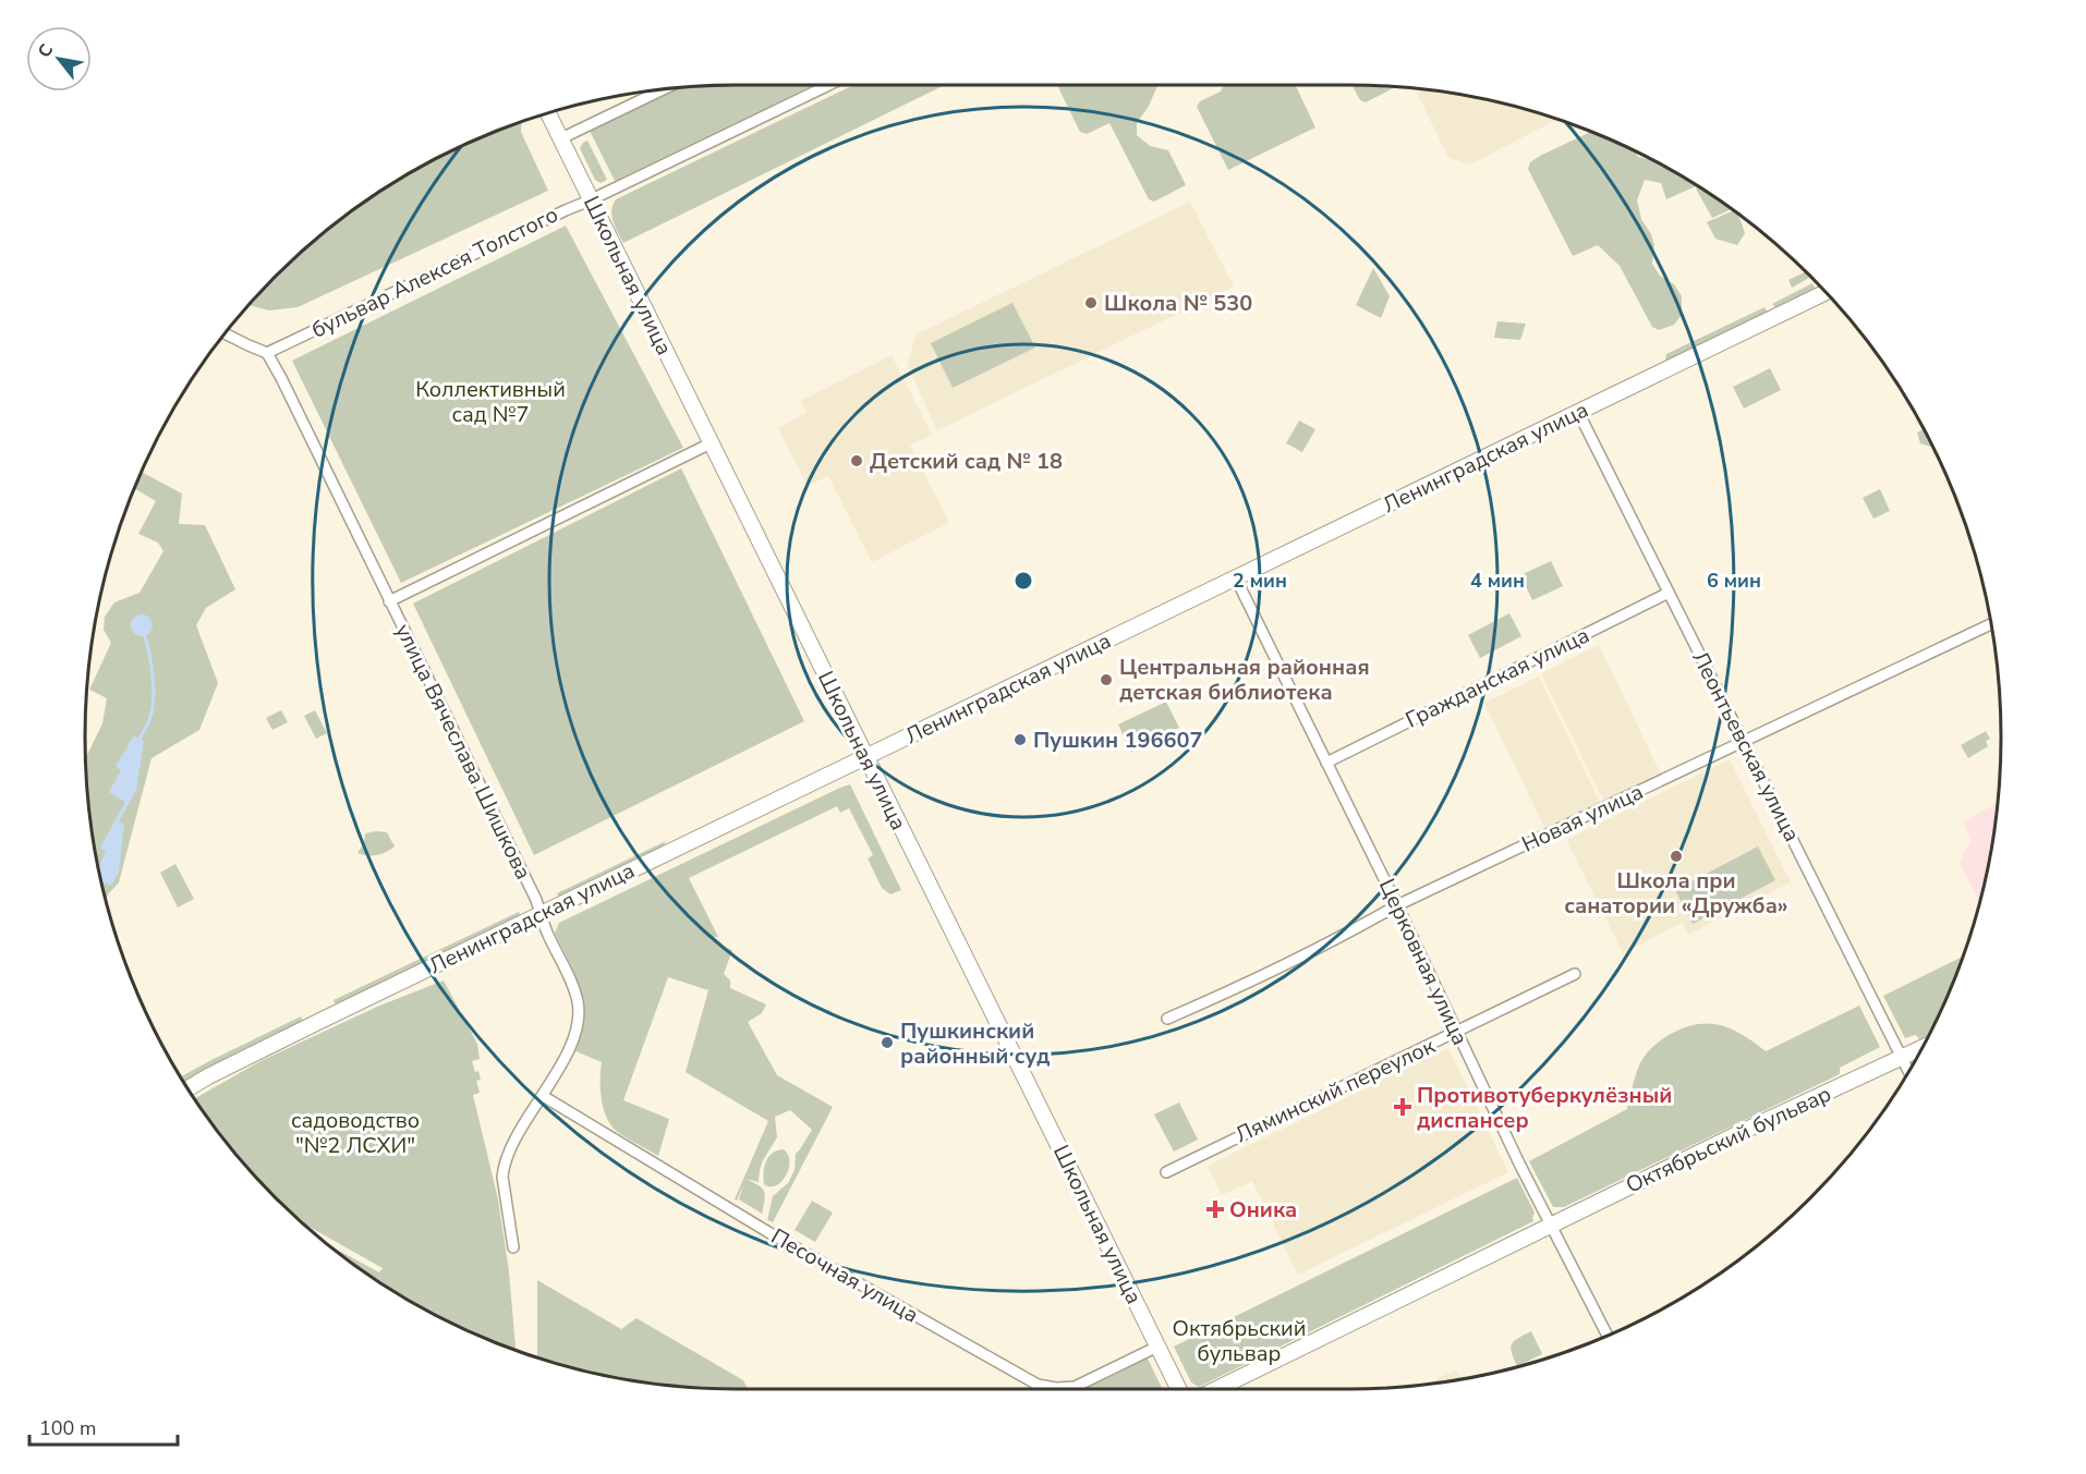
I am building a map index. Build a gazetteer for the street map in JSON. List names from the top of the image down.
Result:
{
  "streets": {
    "street": [
      "бульвар Алексея Толстого",
      "Школьная улица",
      "Ленинградская улица",
      "Гражданская улица",
      "Леонтьевская улица",
      "улица Вячеслава Шишкова",
      "Новая улица",
      "Церковная улица",
      "Ляминский переулок",
      "Октябрьский бульвар",
      "Песочная улица"
    ]
  },
  "crossings": [
    ["бульвар Алексея Толстого", "Школьная улица"],
    ["бульвар Алексея Толстого", "улица Вячеслава Шишкова"],
    ["Школьная улица", "Ленинградская улица"],
    ["Школьная улица", "Песочная улица"],
    ["Ленинградская улица", "Леонтьевская улица"],
    ["Ленинградская улица", "улица Вячеслава Шишкова"],
    ["Ленинградская улица", "Церковная улица"],
    ["Гражданская улица", "Леонтьевская улица"],
    ["Гражданская улица", "Церковная улица"],
    ["Леонтьевская улица", "Новая улица"],
    ["Леонтьевская улица", "Октябрьский бульвар"],
    ["улица Вячеслава Шишкова", "Песочная улица"],
    ["Новая улица", "Церковная улица"],
    ["Церковная улица", "Ляминский переулок"],
    ["Церковная улица", "Октябрьский бульвар"]
  ],
  "parks": ["Коллективный сад №7", "садоводство \"№2 ЛСХИ\"", "Октябрьский бульвар"],
  "places": {
    "other": [
      "Школа № 530",
      "Детский сад № 18",
      "Центральная районная детская библиотека",
      "Пушкин 196607",
      "Школа при санатории «Дружба»",
      "Пушкинский районный суд"
    ],
    "health": ["Противотуберкулёзный диспансер", "Оника"]
  },
  "scale_bar": "100 m",
  "north": "top left",
  "rings": ["2 мин", "4 мин", "6 мин"]
}
